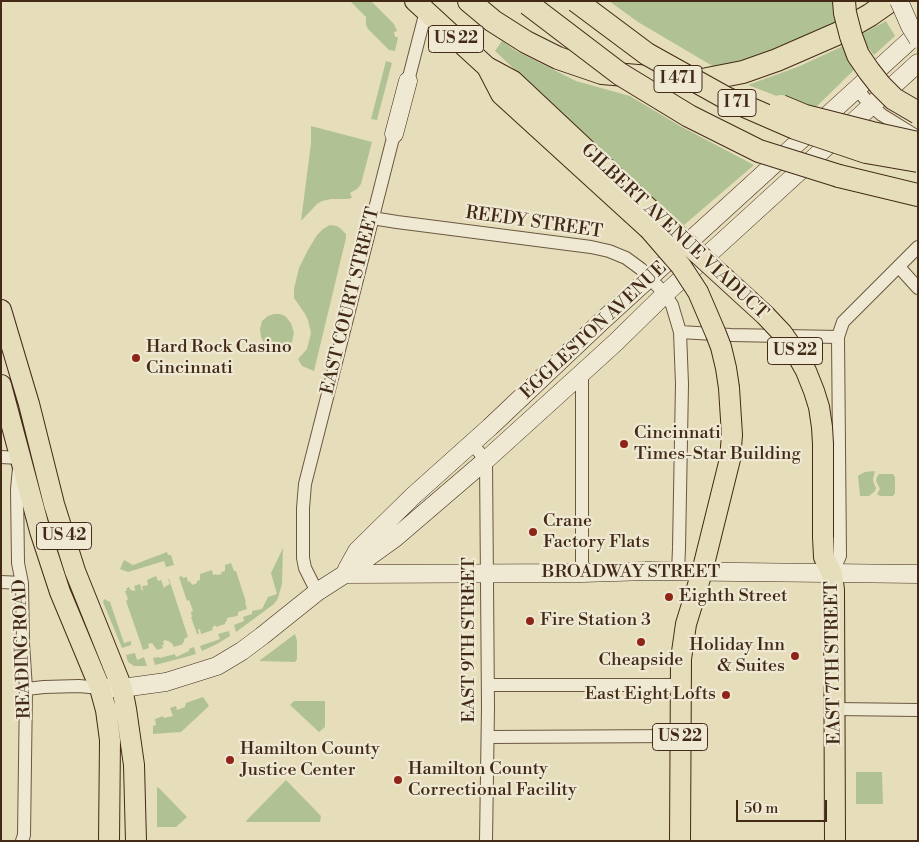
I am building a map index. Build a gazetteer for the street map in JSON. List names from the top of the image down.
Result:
{
  "streets": {
    "highway": ["I 471", "I 71"],
    "main road": [
      "US 22",
      "GILBERT AVENUE VIADUCT",
      "EAST COURT STREET",
      "EGGLESTON AVENUE",
      "US 42",
      "BROADWAY STREET",
      "READING ROAD",
      "EAST 7TH STREET"
    ],
    "street": ["REEDY STREET", "EAST 9TH STREET"]
  },
  "crossings": [
    ["US 22", "GILBERT AVENUE VIADUCT"],
    ["US 22", "BROADWAY STREET"],
    ["REEDY STREET", "EAST COURT STREET"],
    ["REEDY STREET", "EGGLESTON AVENUE"],
    ["REEDY STREET", "BROADWAY STREET"],
    ["GILBERT AVENUE VIADUCT", "EAST COURT STREET"],
    ["GILBERT AVENUE VIADUCT", "BROADWAY STREET"],
    ["GILBERT AVENUE VIADUCT", "EAST 7TH STREET"],
    ["EAST COURT STREET", "EGGLESTON AVENUE"],
    ["EGGLESTON AVENUE", "US 42"],
    ["EGGLESTON AVENUE", "BROADWAY STREET"],
    ["EGGLESTON AVENUE", "EAST 9TH STREET"],
    ["EGGLESTON AVENUE", "READING ROAD"],
    ["US 42", "READING ROAD"],
    ["BROADWAY STREET", "EAST 9TH STREET"],
    ["BROADWAY STREET", "EAST 7TH STREET"]
  ],
  "places": [
    "Hard Rock Casino Cincinnati",
    "Cincinnati Times-Star Building",
    "Crane Factory Flats",
    "Eighth Street",
    "Fire Station 3",
    "Cheapside",
    "Holiday Inn & Suites",
    "East Eight Lofts",
    "Hamilton County Justice Center",
    "Hamilton County Correctional Facility"
  ],
  "scale_bar": "50 m"
}
